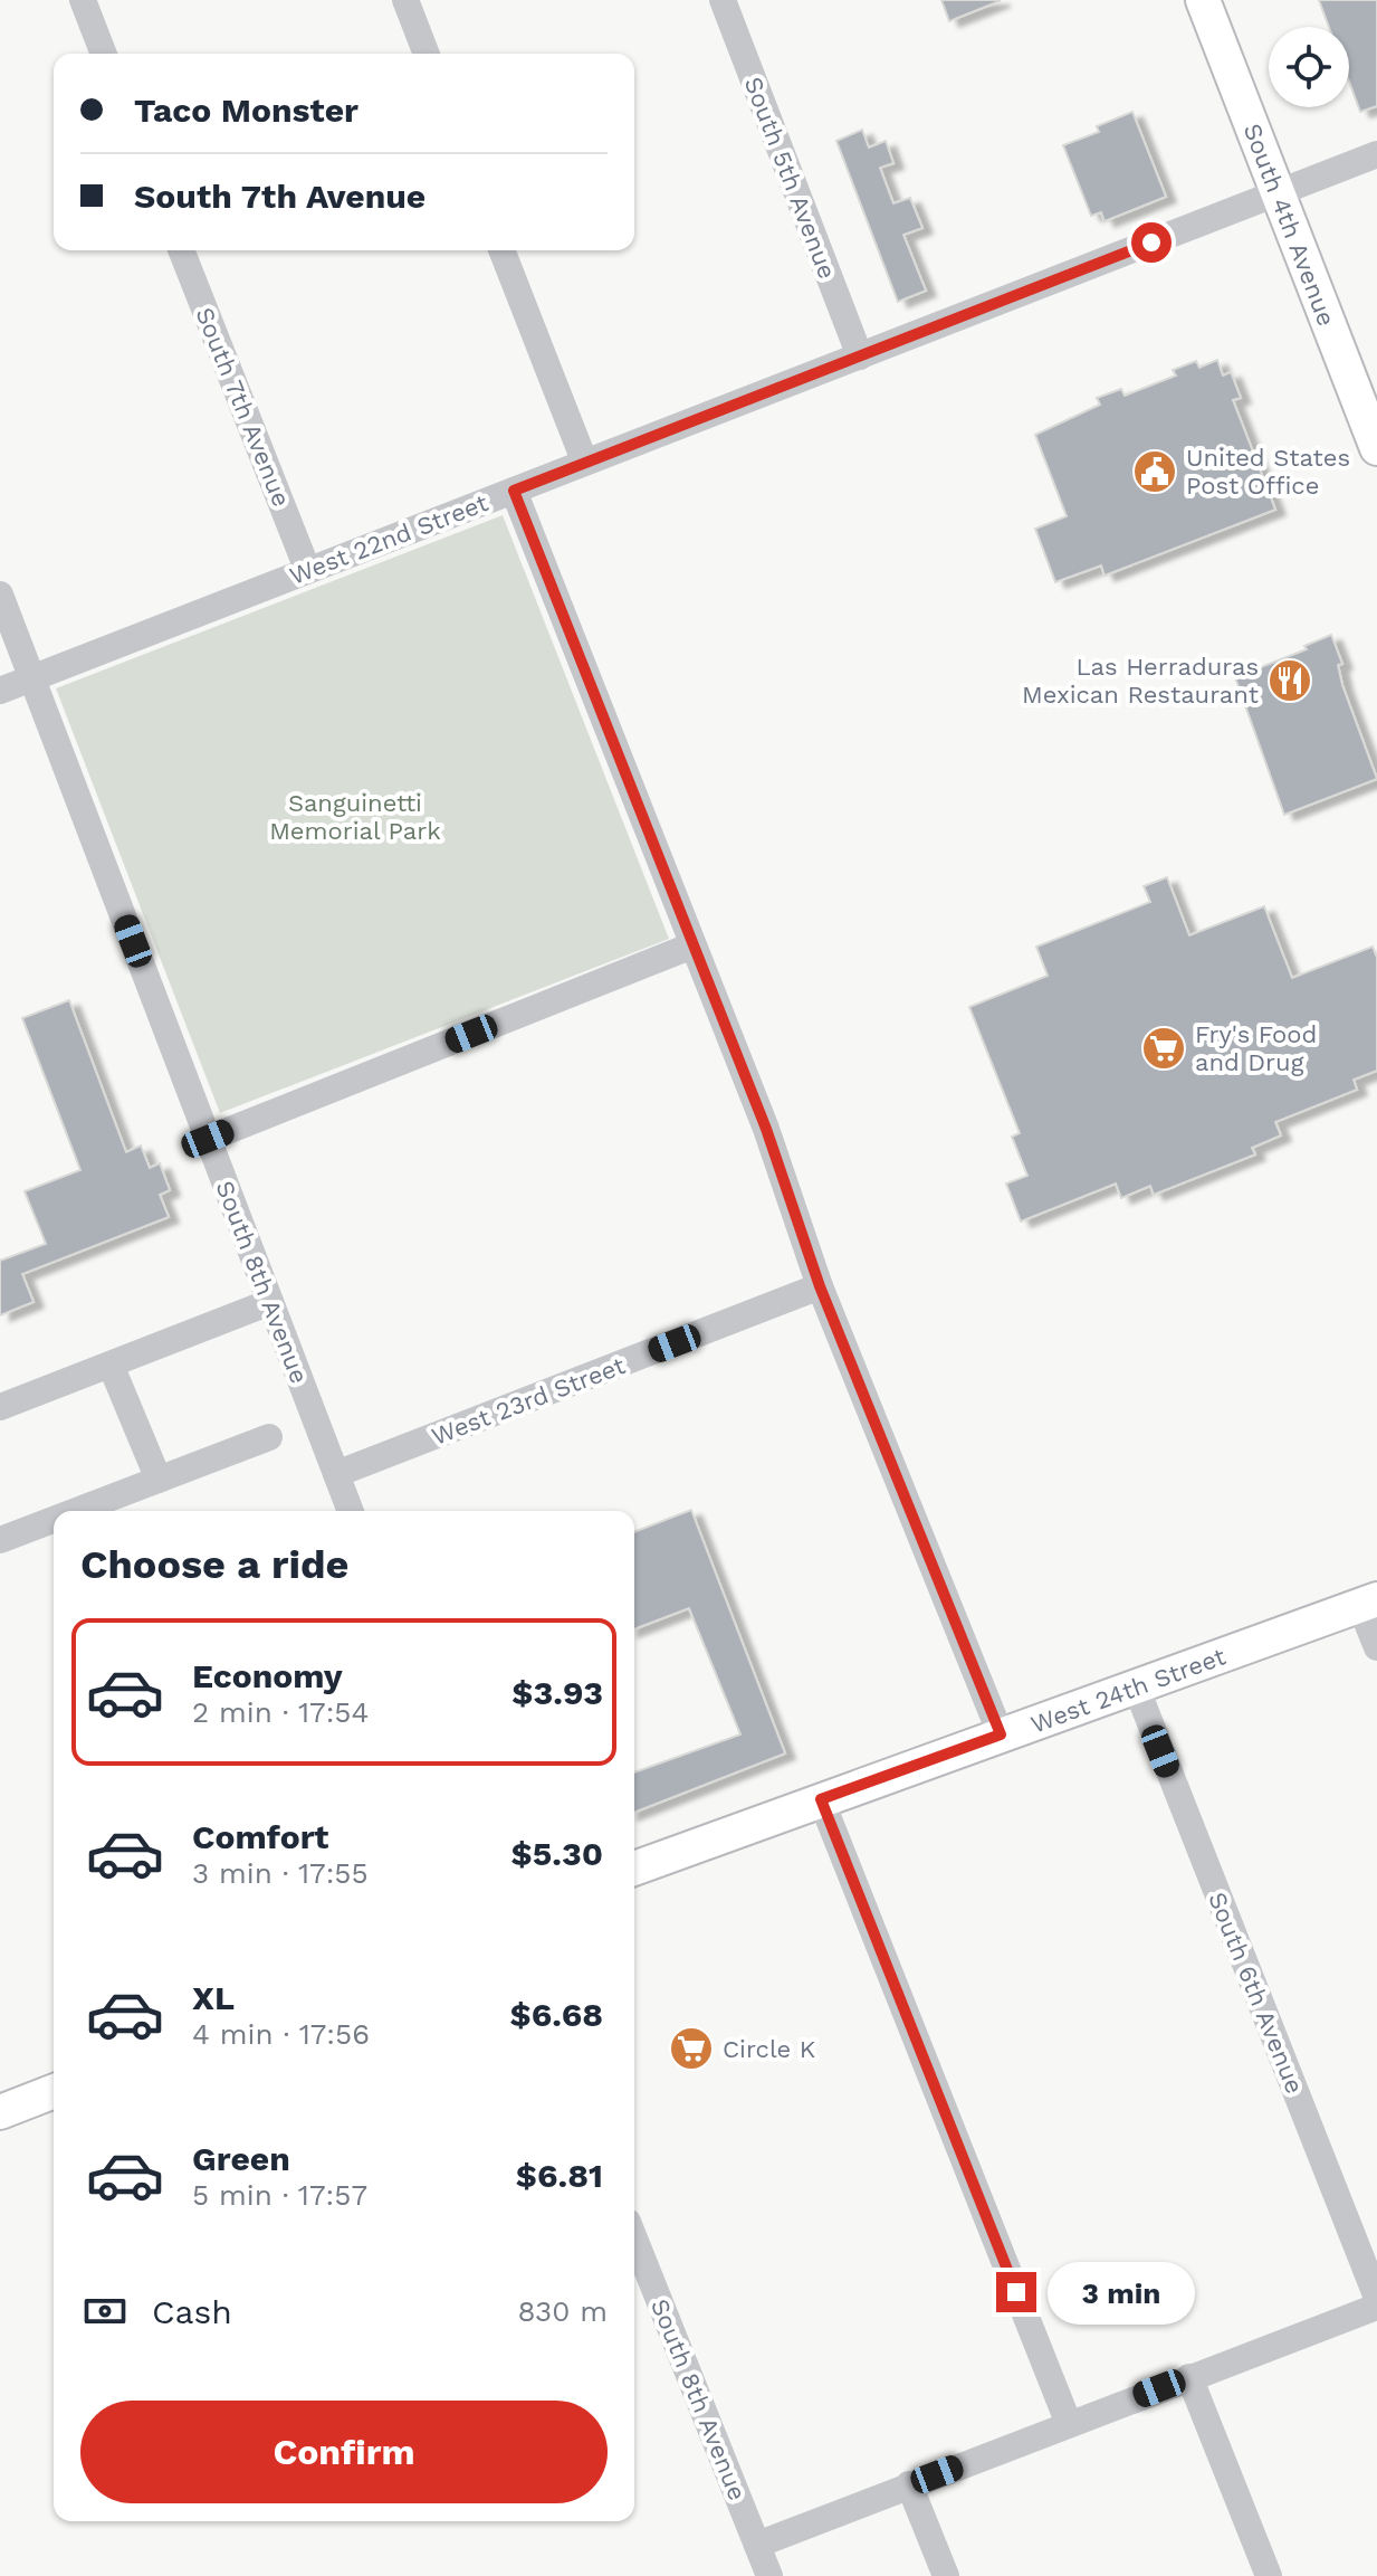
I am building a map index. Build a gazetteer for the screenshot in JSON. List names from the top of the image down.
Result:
{
  "streets": {
    "main road": ["South 4th Avenue", "West 24th Street"],
    "street": [
      "South 5th Avenue",
      "South 7th Avenue",
      "West 22nd Street",
      "South 8th Avenue",
      "West 23rd Street",
      "South 6th Avenue"
    ]
  },
  "crossings": [
    ["South 5th Avenue", "West 22nd Street"],
    ["South 4th Avenue", "West 22nd Street"],
    ["South 7th Avenue", "West 22nd Street"],
    ["West 22nd Street", "South 8th Avenue"],
    ["South 8th Avenue", "West 23rd Street"],
    ["West 24th Street", "South 6th Avenue"]
  ],
  "parks": ["Sanguinetti Memorial Park"],
  "places": {
    "public building": ["United States Post Office"],
    "restaurant": ["Las Herraduras Mexican Restaurant"],
    "supermarket": ["Fry's Food and Drug", "Circle K"]
  },
  "page": {
    "banner": ["Taco Monster", "South 7th Avenue"],
    "heading": "Choose a ride",
    "list": [
      {
        "name": "Economy",
        "note": "2 min · 17:54",
        "value": "$3.93"
      },
      {
        "name": "Comfort",
        "note": "3 min · 17:55",
        "value": "$5.30"
      },
      {
        "name": "XL",
        "note": "4 min · 17:56",
        "value": "$6.68"
      },
      {
        "name": "Green",
        "note": "5 min · 17:57",
        "value": "$6.81"
      }
    ],
    "bubble": "3 min",
    "pay": ["Cash", "830 m"],
    "buttons": "Confirm"
  }
}
